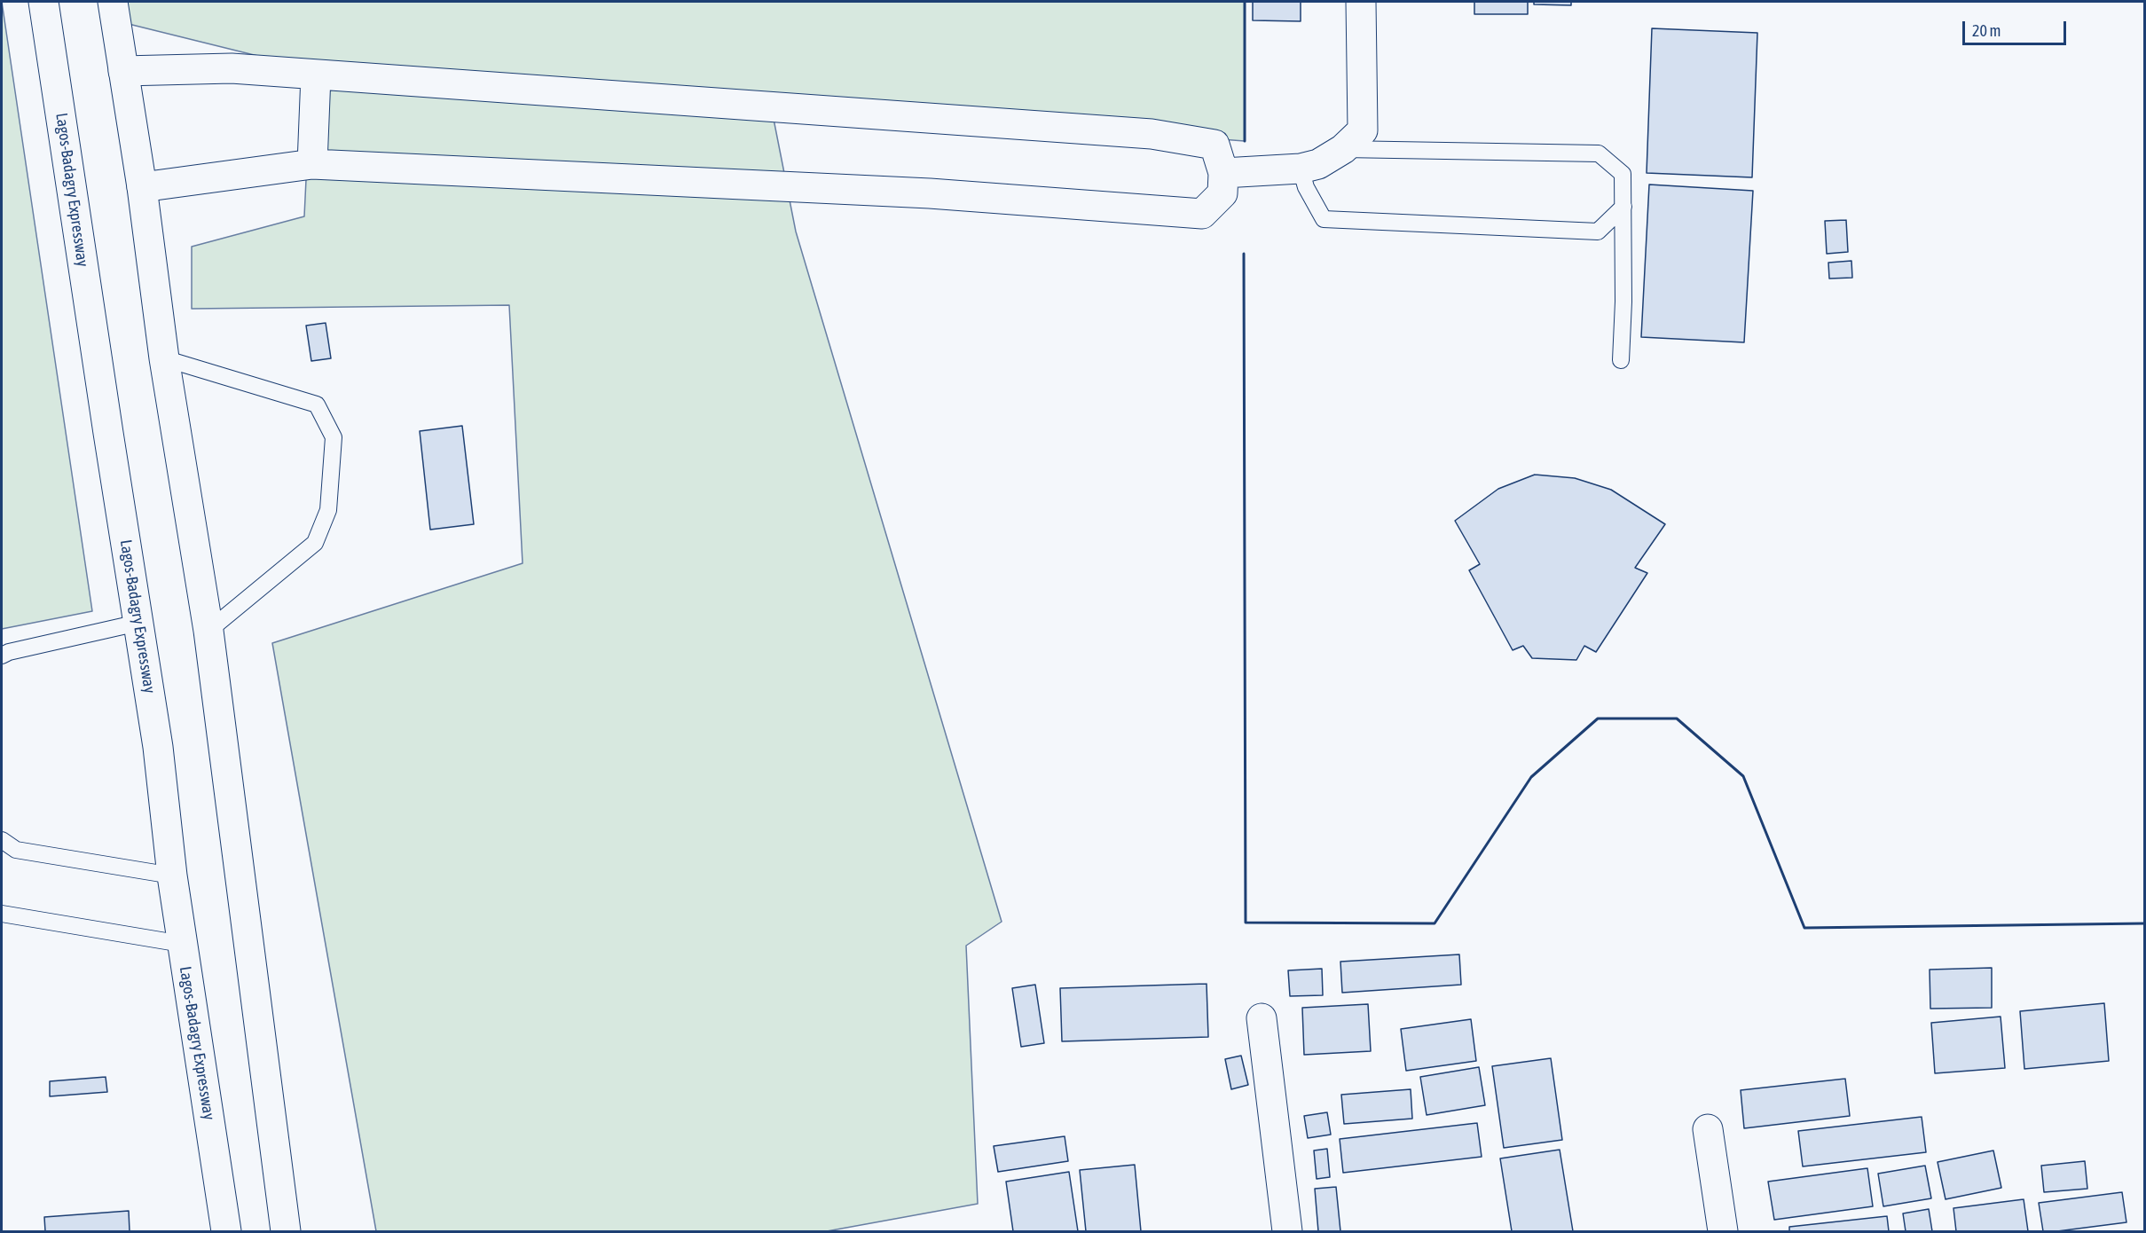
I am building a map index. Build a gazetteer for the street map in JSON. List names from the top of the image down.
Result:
{
  "streets": {
    "main road": ["Lagos-Badagry Expressway"]
  },
  "scale_bar": "20 m"
}
